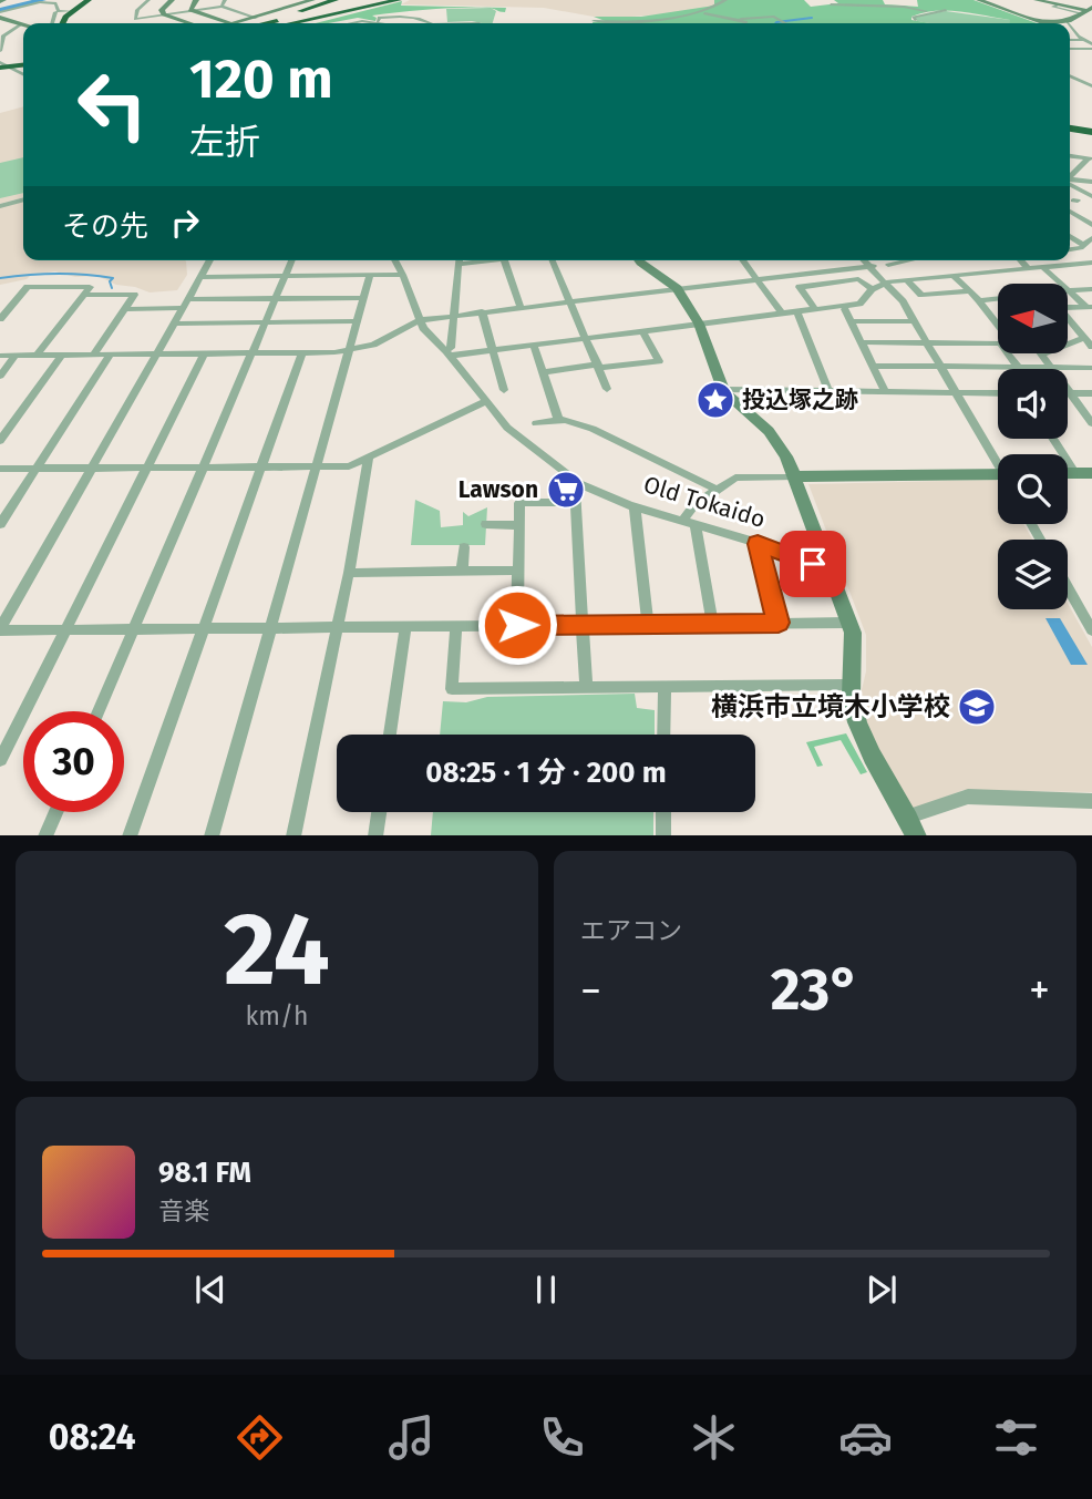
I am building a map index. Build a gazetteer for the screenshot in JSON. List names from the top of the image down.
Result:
{
  "streets": {
    "street": ["Old Tokaido"]
  },
  "places": {
    "place": ["投込塚之跡"],
    "supermarket": ["Lawson"],
    "school or university": ["横浜市立境木小学校"]
  },
  "north": "left",
  "page": {
    "turn": ["120 m", "左折"],
    "then": "その先",
    "limit": "30",
    "trip": "08:25 · 1 分 · 200 m",
    "tile": [
      ["24", "km/h"],
      "エアコン"
    ],
    "heat": ["−", "23°", "+"],
    "song": ["98.1 FM", "音楽"],
    "tabs": "08:24"
  }
}
